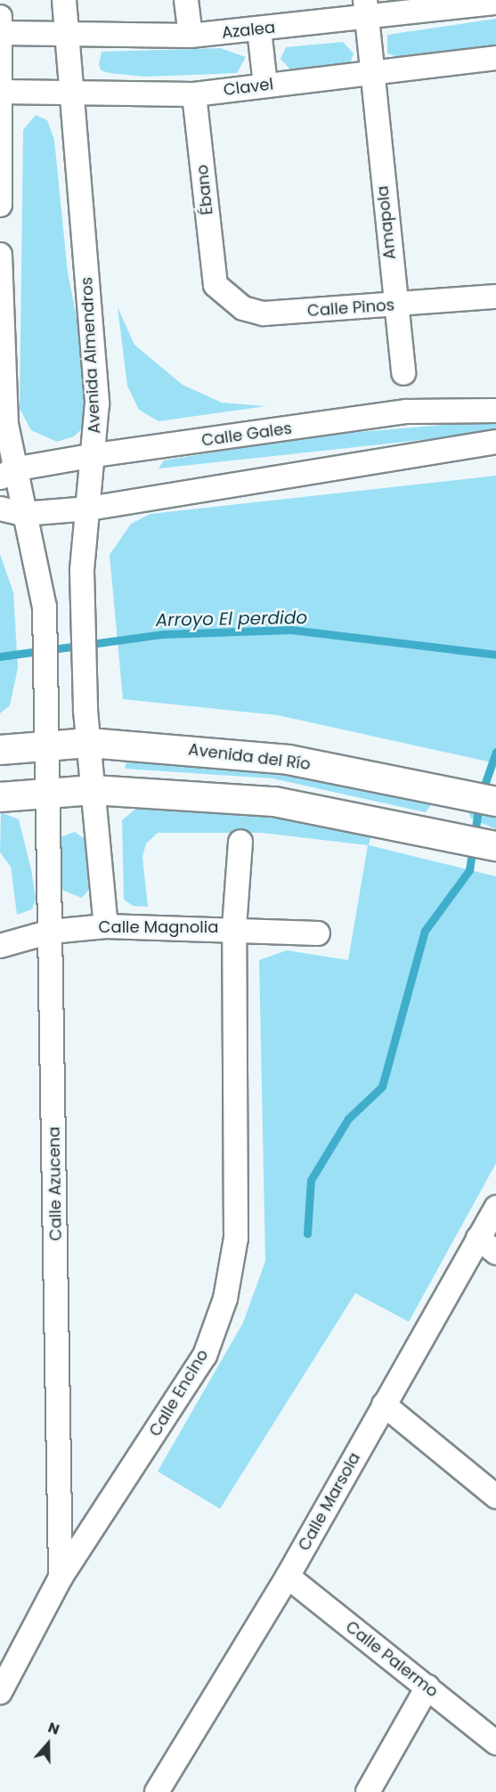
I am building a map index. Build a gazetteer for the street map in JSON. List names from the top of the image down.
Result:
{
  "streets": {
    "street": [
      "Azalea",
      "Clavel",
      "Ébano",
      "Amapola",
      "Calle Pinos",
      "Avenida Almendros",
      "Calle Gales",
      "Avenida del Río",
      "Calle Magnolia",
      "Calle Azucena",
      "Calle Encino",
      "Calle Marsola",
      "Calle Palermo"
    ]
  },
  "crossings": [
    ["Azalea", "Amapola"],
    ["Azalea", "Avenida Almendros"],
    ["Clavel", "Ébano"],
    ["Clavel", "Amapola"],
    ["Clavel", "Avenida Almendros"],
    ["Ébano", "Calle Pinos"],
    ["Amapola", "Calle Pinos"],
    ["Avenida Almendros", "Calle Gales"],
    ["Avenida Almendros", "Avenida del Río"],
    ["Avenida del Río", "Calle Azucena"],
    ["Calle Magnolia", "Calle Azucena"],
    ["Calle Magnolia", "Calle Encino"],
    ["Calle Azucena", "Calle Encino"],
    ["Calle Marsola", "Calle Palermo"]
  ],
  "water": ["Arroyo El perdido"],
  "north": "top"
}
